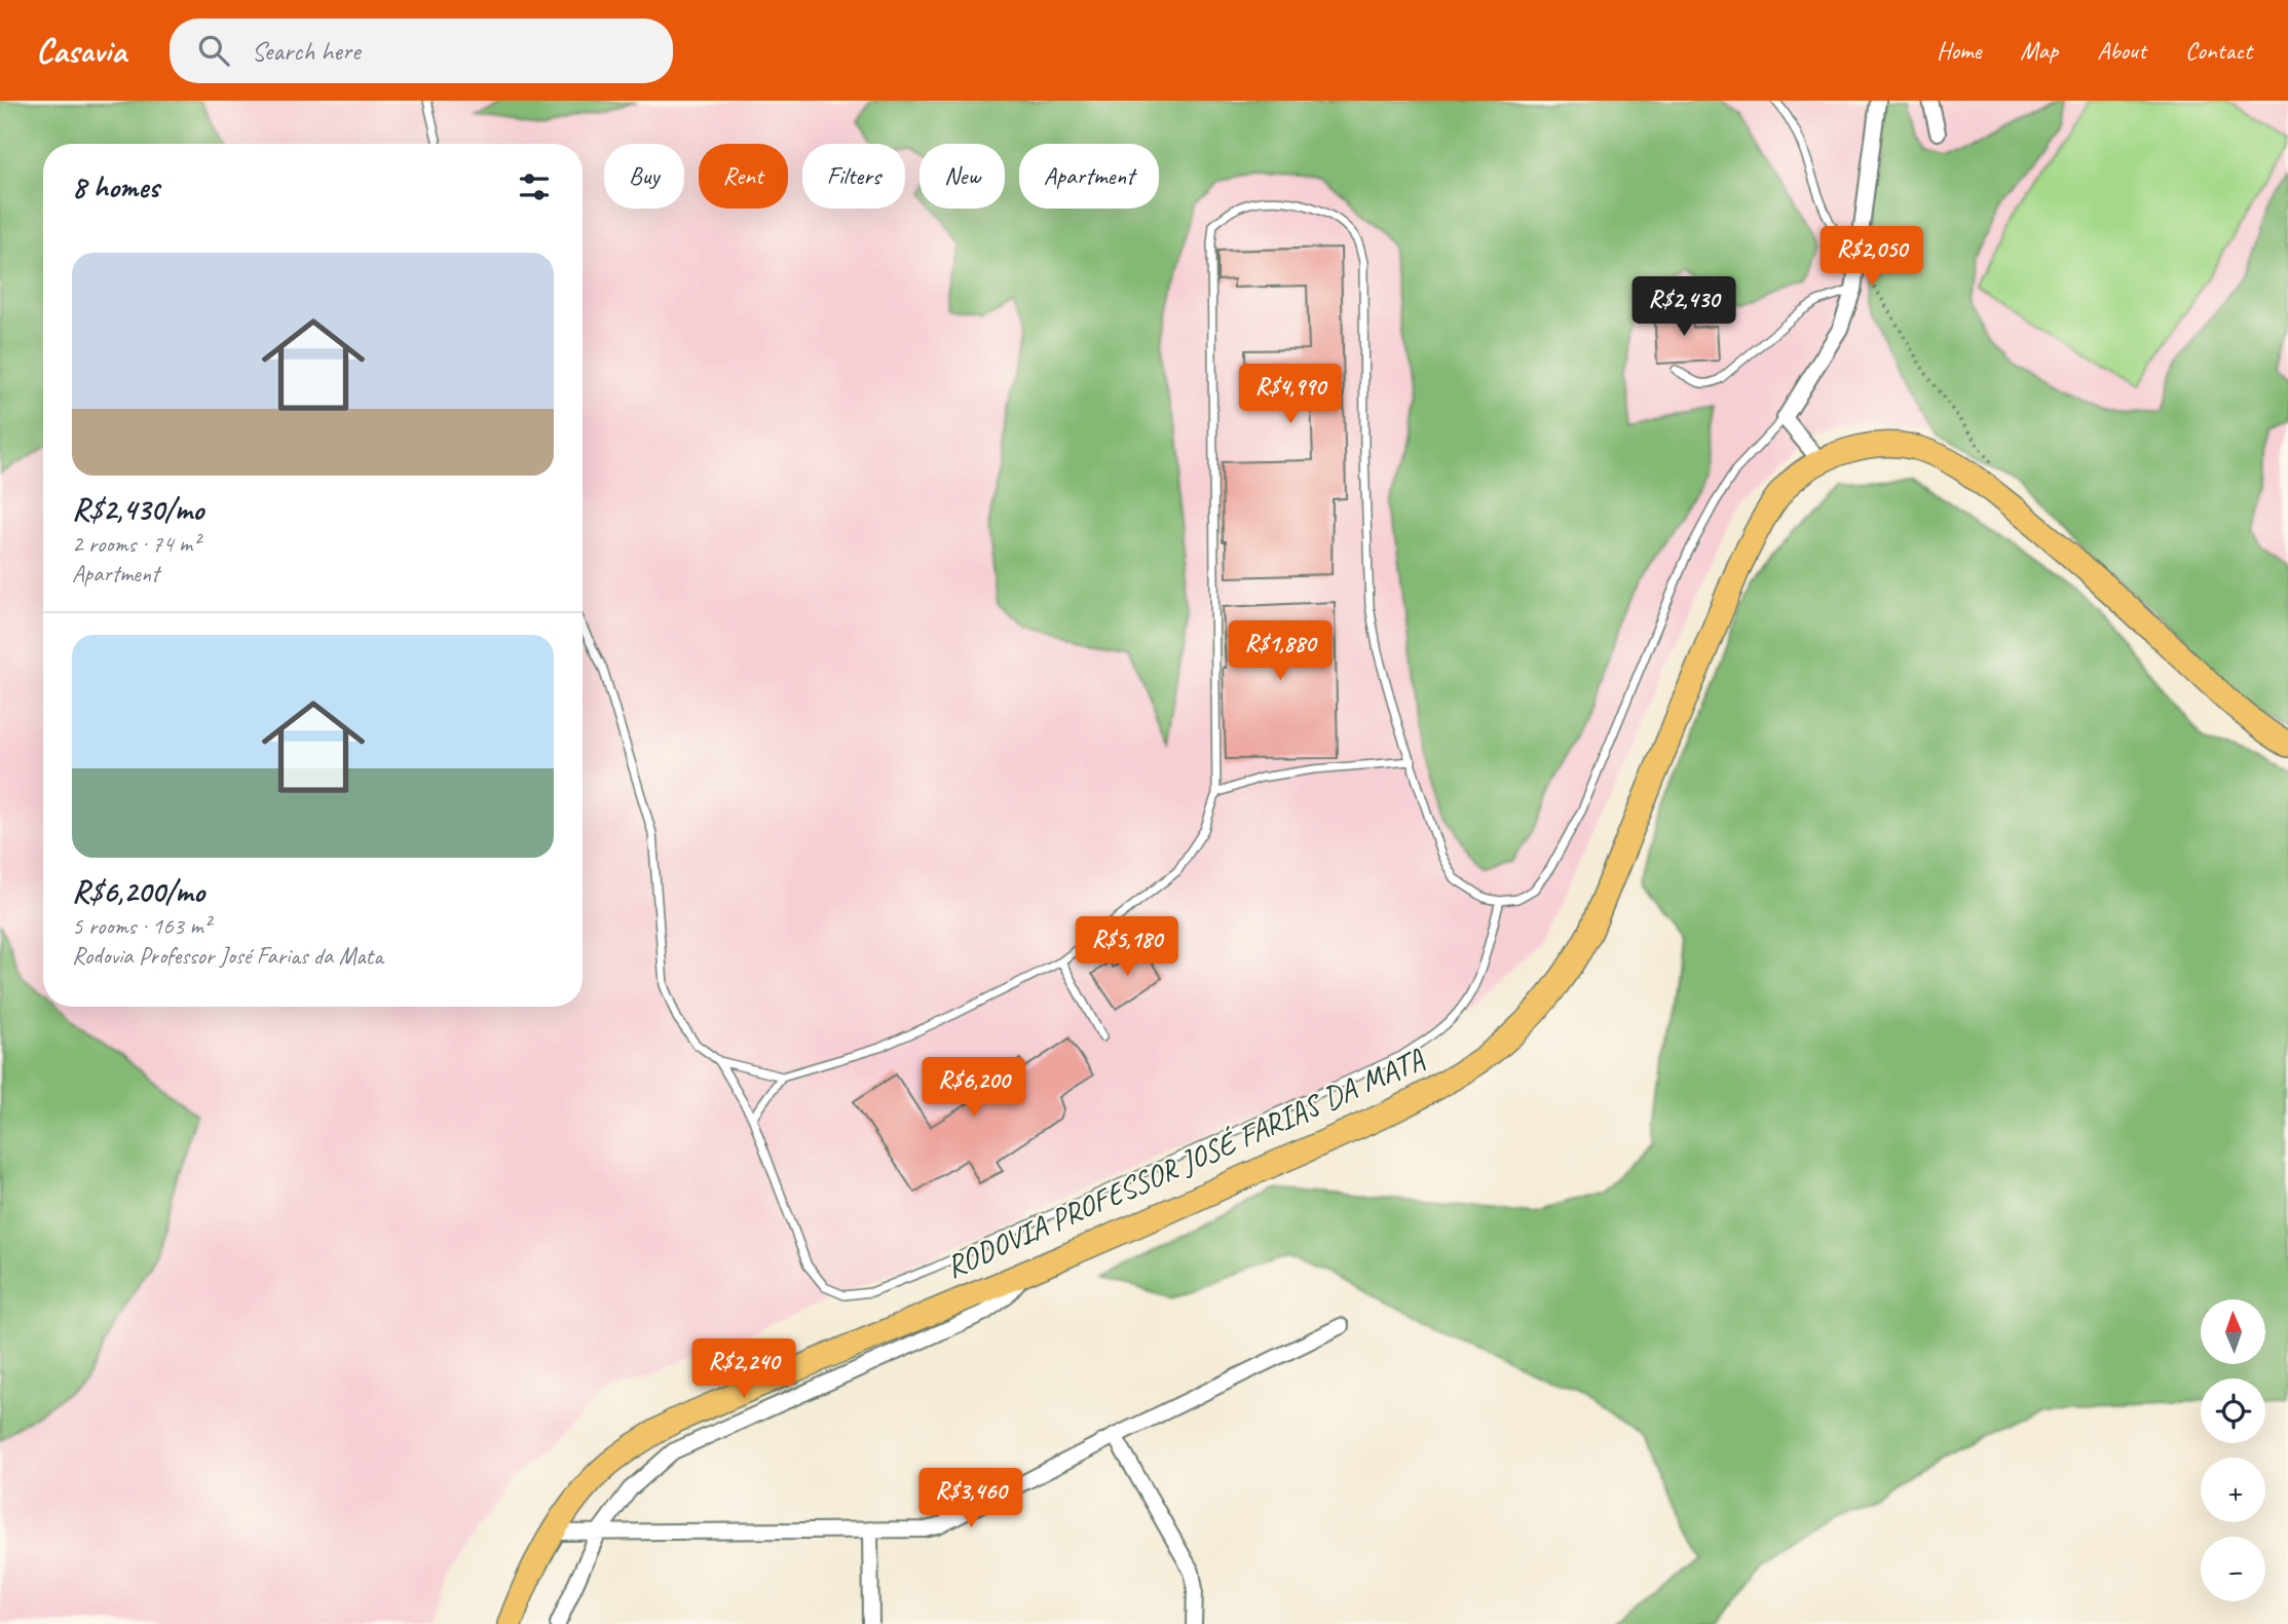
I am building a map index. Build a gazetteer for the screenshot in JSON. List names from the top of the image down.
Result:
{
  "streets": {
    "main road": ["RODOVIA PROFESSOR JOSÉ FARIAS DA MATA"]
  },
  "north": "top",
  "page": {
    "header": "Casavia",
    "search": "Search here",
    "nav": [
      "Home",
      "Map",
      "About",
      "Contact"
    ],
    "chip": [
      "Buy",
      "Rent",
      "Filters",
      "New",
      "Apartment"
    ],
    "heading": "8 homes",
    "price": [
      "R$2,050",
      "R$2,430",
      "R$4,990",
      "R$1,880",
      "R$5,180",
      "R$6,200",
      "R$2,240",
      "R$3,460"
    ],
    "list": [
      {
        "name": "R$2,430/mo",
        "note": "2 rooms · 74 m² · Apartment"
      },
      {
        "name": "R$6,200/mo",
        "note": "5 rooms · 163 m² · Rodovia Professor José Farias da Mata"
      }
    ],
    "map_buttons": ["+", "−"]
  }
}
